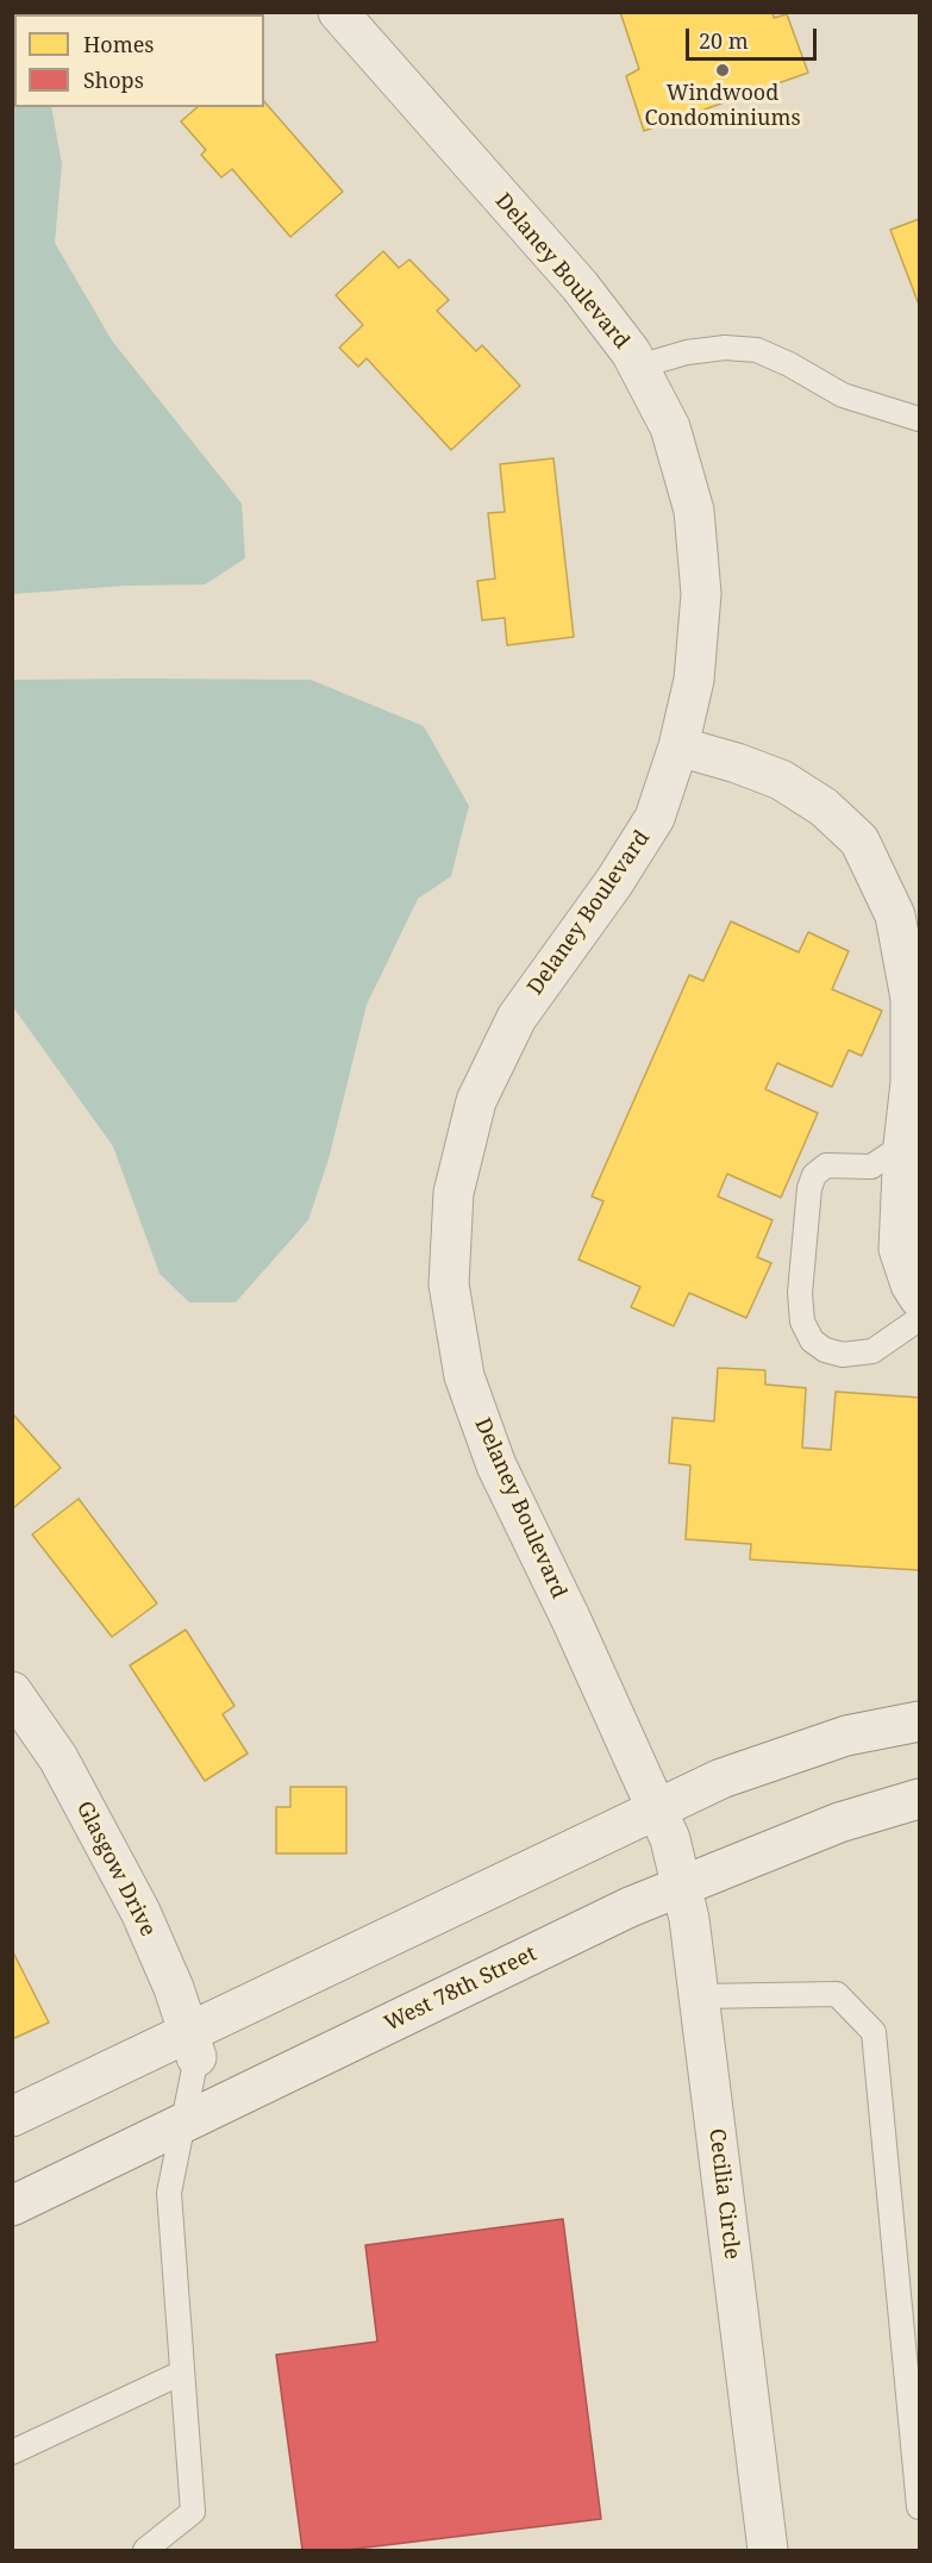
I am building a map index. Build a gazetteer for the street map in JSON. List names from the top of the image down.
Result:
{
  "streets": {
    "street": [
      "Delaney Boulevard",
      "Glasgow Drive",
      "West 78th Street",
      "Cecilia Circle"
    ]
  },
  "crossings": [
    ["Delaney Boulevard", "Cecilia Circle"],
    ["West 78th Street", "Cecilia Circle"]
  ],
  "places": ["Windwood Condominiums"],
  "legend": ["Homes", "Shops"],
  "scale_bar": "20 m"
}
